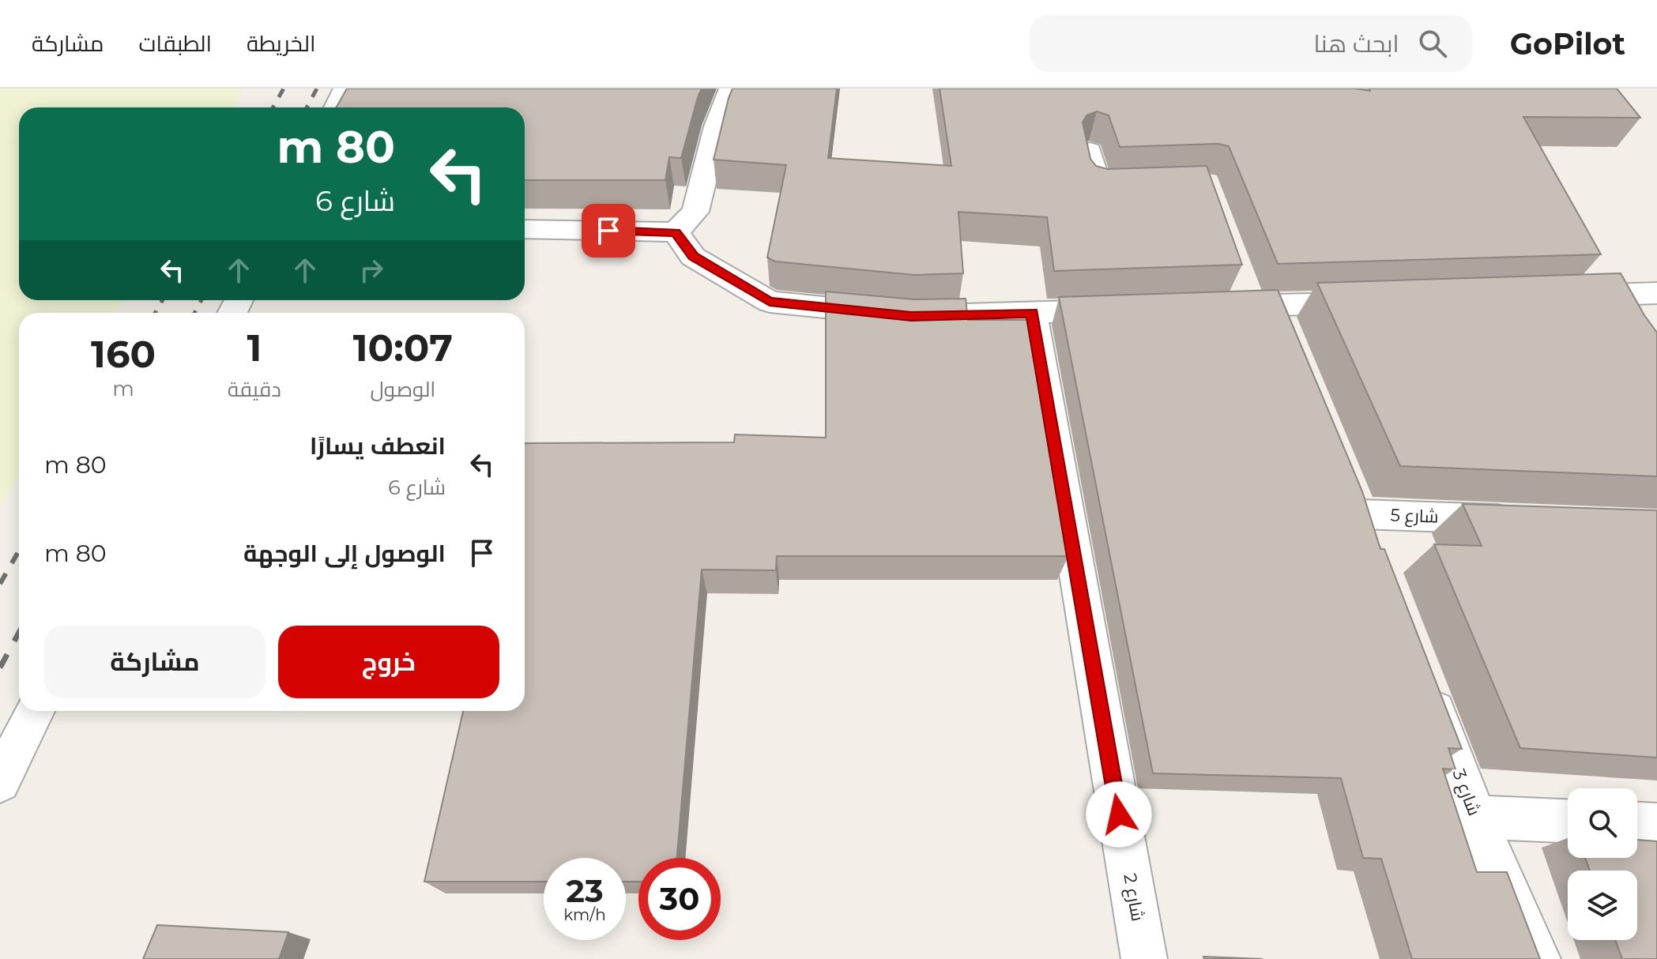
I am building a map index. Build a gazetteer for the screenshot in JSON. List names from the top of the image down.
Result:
{
  "streets": {
    "street": ["شارع 5", "شارع 3", "شارع 2"]
  },
  "page": {
    "header": "GoPilot",
    "search": "ابحث هنا",
    "nav": ["الخريطة", "الطبقات", "مشاركة"],
    "turn": ["80 m", "شارع 6"],
    "eta": [
      "10:07",
      "الوصول",
      "1",
      "دقيقة",
      "160",
      "m"
    ],
    "list": [
      {
        "name": "انعطف يسارًا",
        "note": "شارع 6",
        "value": "80 m"
      },
      {
        "name": "الوصول إلى الوجهة",
        "value": "80 m"
      }
    ],
    "buttons": ["خروج", "مشاركة"],
    "speed": "23 km/h",
    "limit": "30"
  }
}
